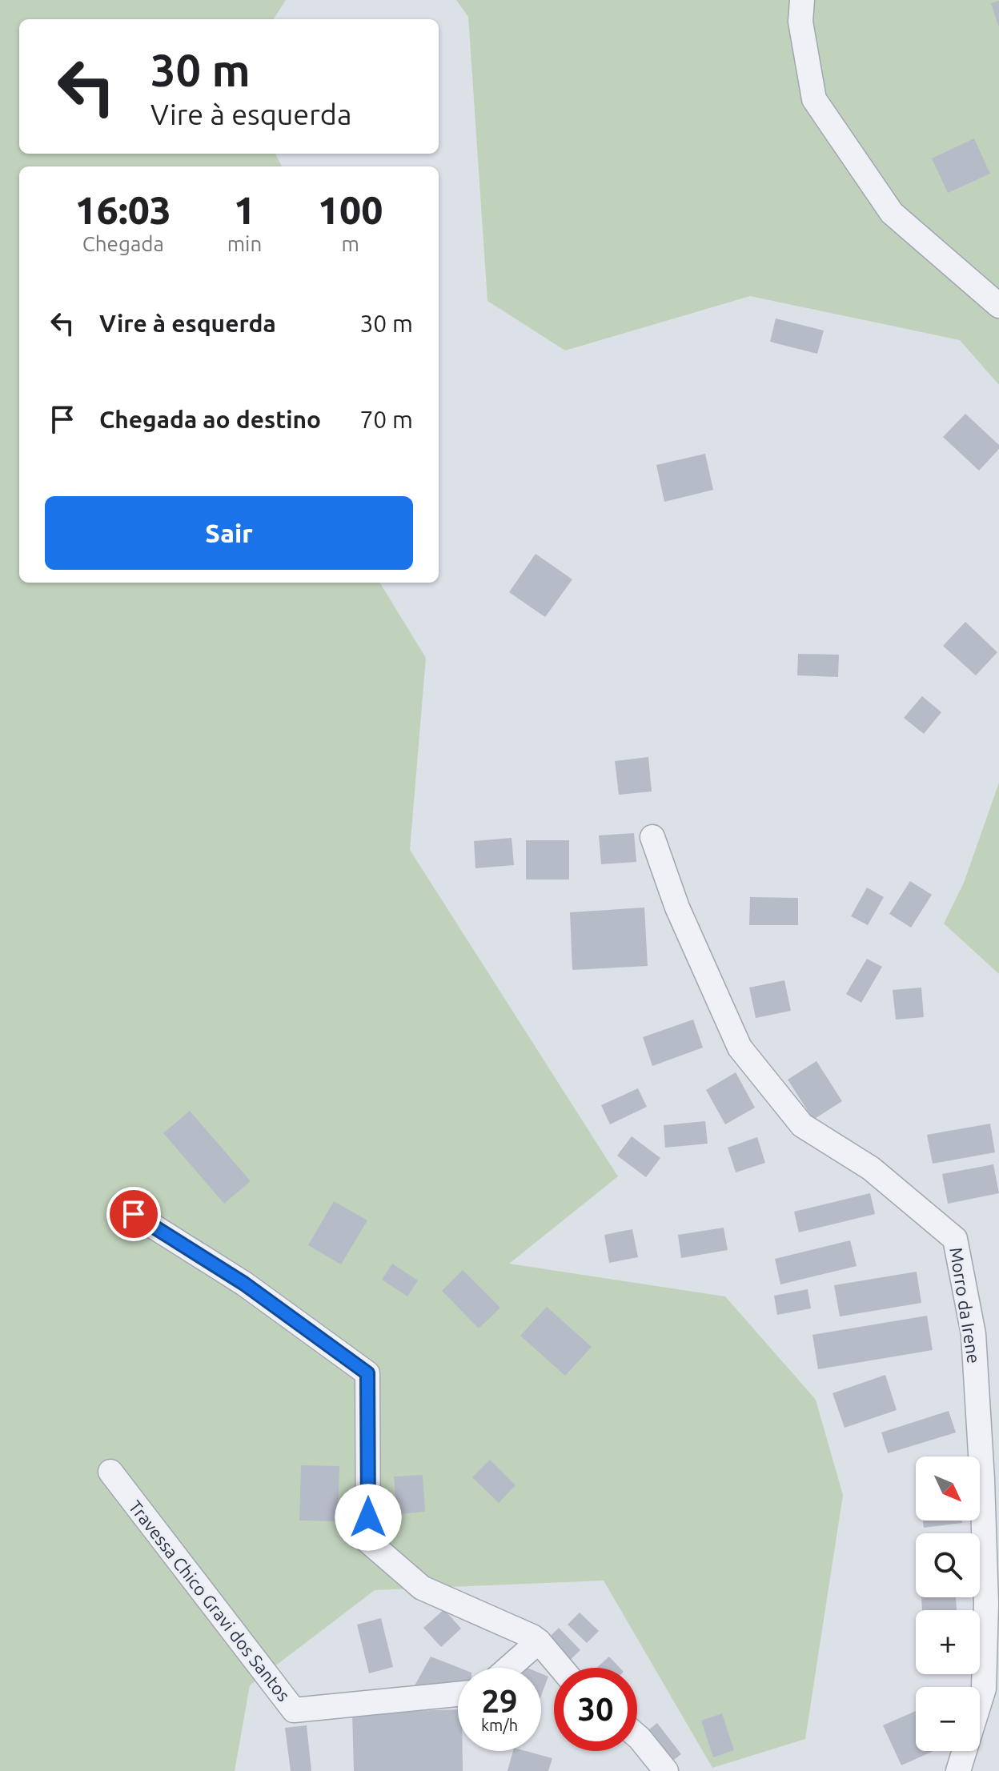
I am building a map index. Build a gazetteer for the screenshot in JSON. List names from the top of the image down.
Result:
{
  "streets": {
    "street": ["Morro da Irene", "Travessa Chico Gravi dos Santos"]
  },
  "north": "bottom right",
  "page": {
    "turn": ["30 m", "Vire à esquerda"],
    "eta": [
      "16:03",
      "Chegada",
      "1",
      "min",
      "100",
      "m"
    ],
    "list": [
      {
        "name": "Vire à esquerda",
        "value": "30 m"
      },
      {
        "name": "Chegada ao destino",
        "value": "70 m"
      }
    ],
    "buttons": "Sair",
    "map_buttons": ["+", "−"],
    "speed": "29 km/h",
    "limit": "30"
  }
}
